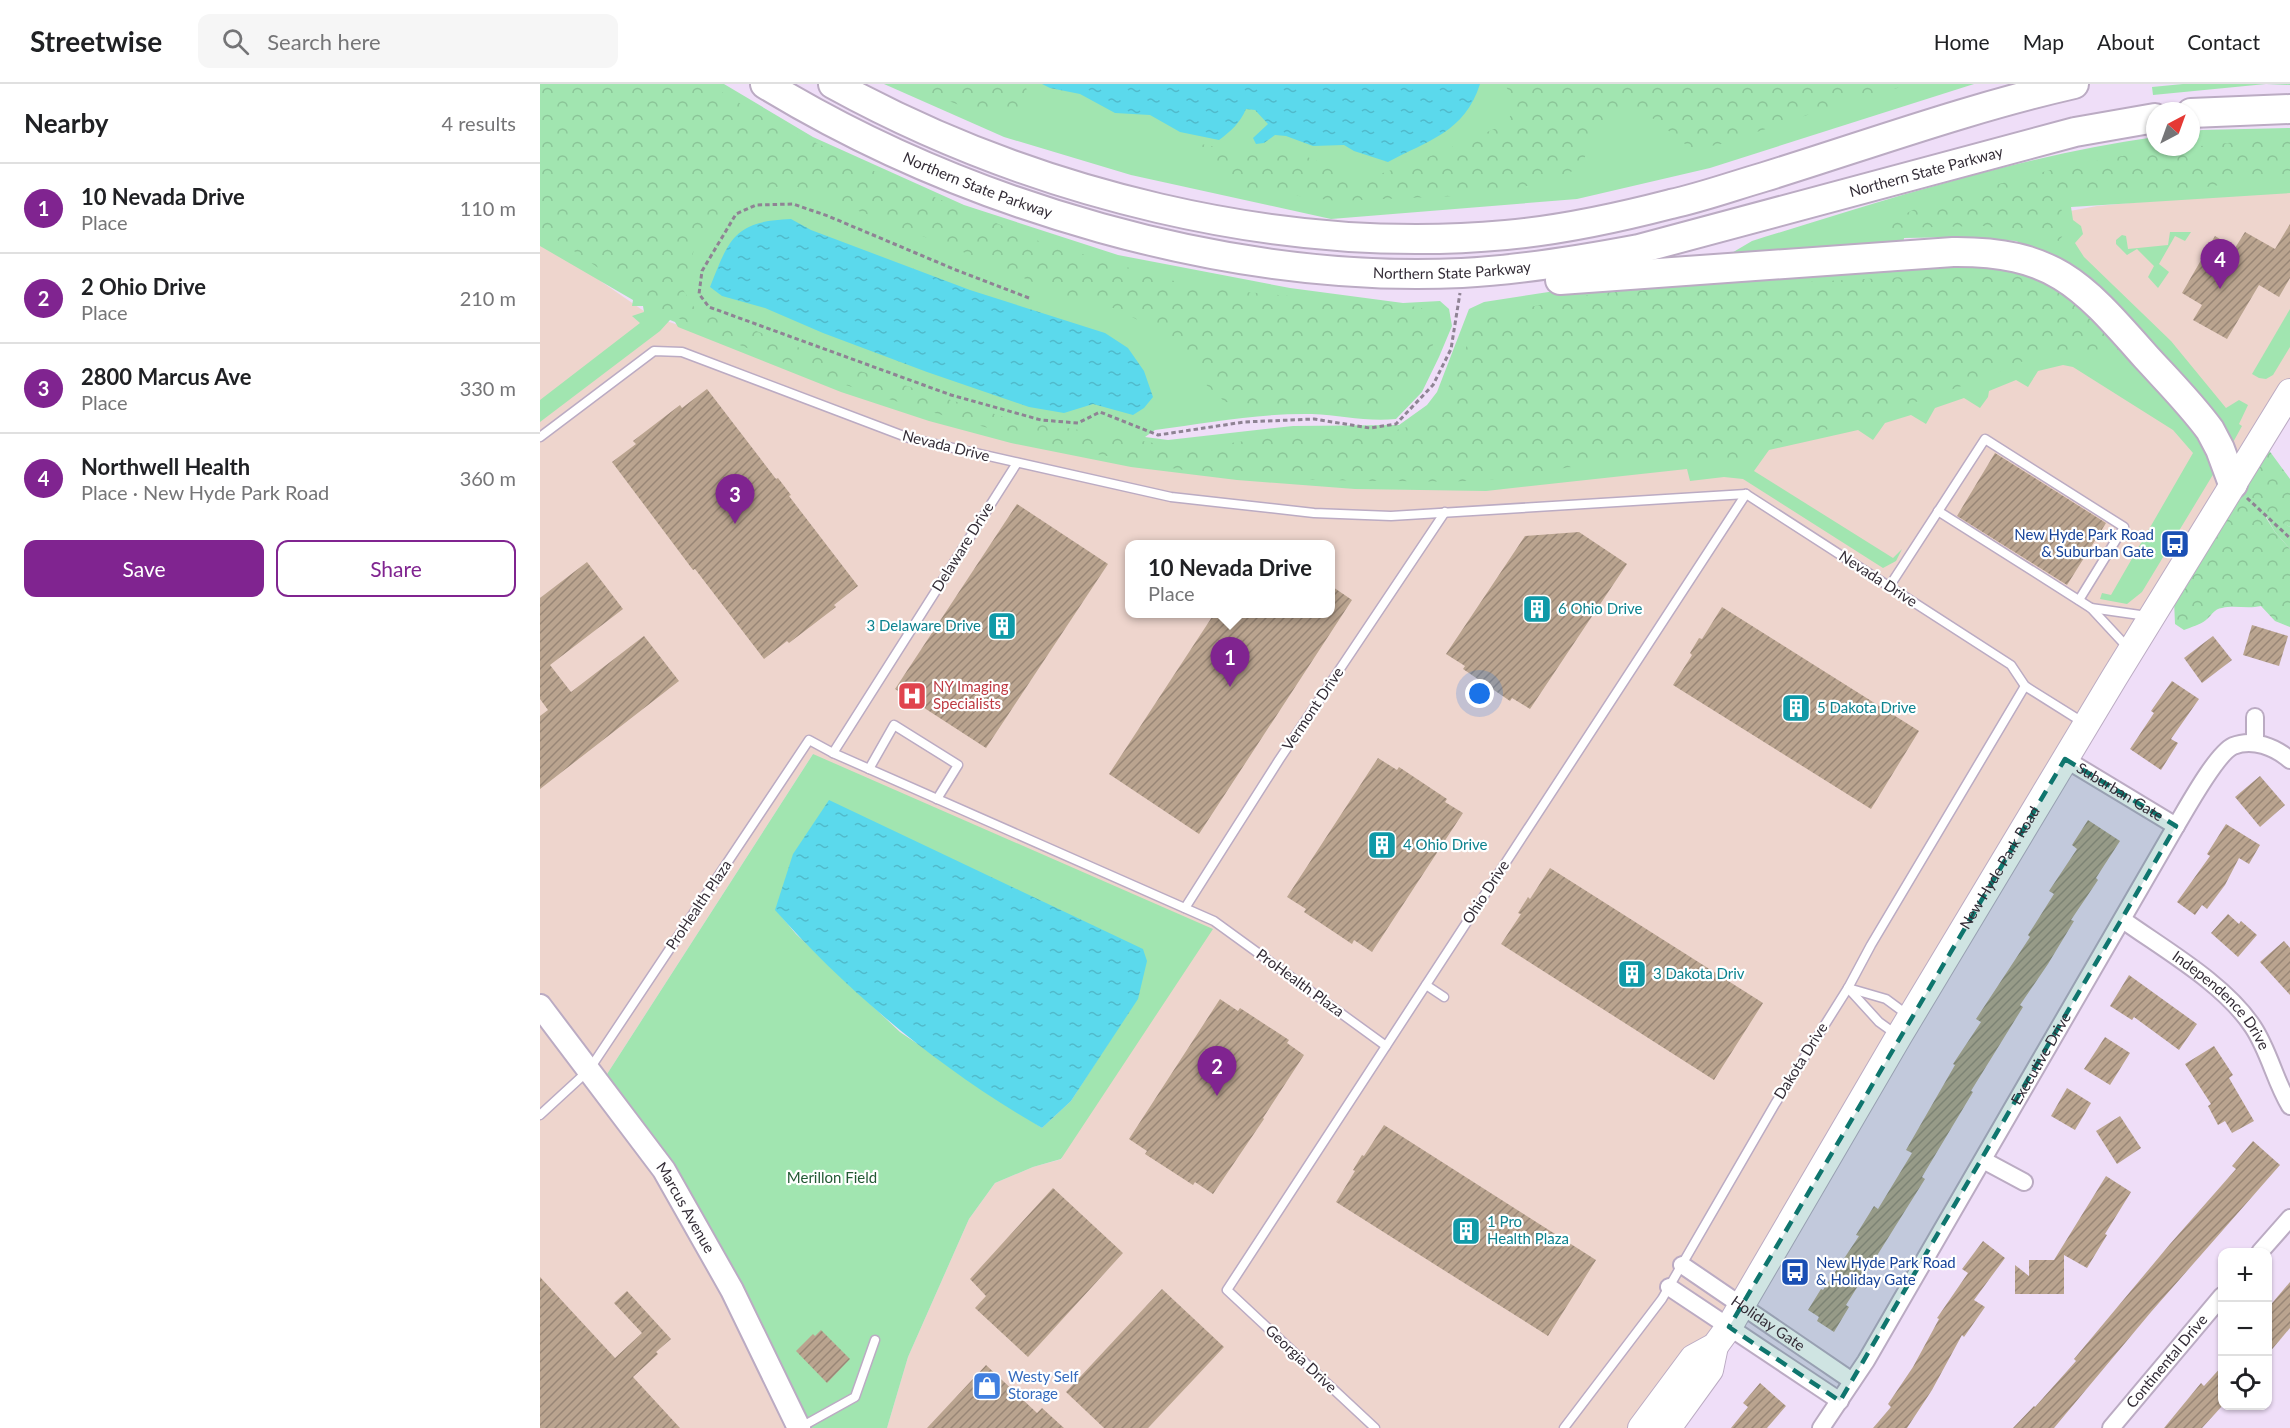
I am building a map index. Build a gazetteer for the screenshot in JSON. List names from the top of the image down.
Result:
{
  "streets": {
    "highway": ["Northern State Parkway"],
    "main road": ["New Hyde Park Road", "Marcus Avenue"],
    "street": [
      "Suburban Gate",
      "Independence Drive",
      "Executive Drive",
      "Holiday Gate",
      "Continental Drive"
    ],
    "lane": [
      "Nevada Drive",
      "Delaware Drive",
      "Vermont Drive",
      "Ohio Drive",
      "ProHealth Plaza",
      "Dakota Drive",
      "Georgia Drive"
    ]
  },
  "crossings": [
    ["Nevada Drive", "Delaware Drive"],
    ["Nevada Drive", "Vermont Drive"],
    ["Nevada Drive", "Ohio Drive"],
    ["Nevada Drive", "Dakota Drive"],
    ["Delaware Drive", "ProHealth Plaza"],
    ["Vermont Drive", "ProHealth Plaza"],
    ["Suburban Gate", "New Hyde Park Road"],
    ["Suburban Gate", "Executive Drive"],
    ["New Hyde Park Road", "Holiday Gate"],
    ["Ohio Drive", "ProHealth Plaza"],
    ["Ohio Drive", "Georgia Drive"],
    ["ProHealth Plaza", "Marcus Avenue"],
    ["Independence Drive", "Executive Drive"],
    ["Executive Drive", "Holiday Gate"],
    ["Dakota Drive", "Holiday Gate"]
  ],
  "parks": ["Merillon Field"],
  "places": {
    "bus stop": ["New Hyde Park Road & Suburban Gate", "New Hyde Park Road & Holiday Gate"],
    "building": [
      "6 Ohio Drive",
      "3 Delaware Drive",
      "5 Dakota Drive",
      "4 Ohio Drive",
      "3 Dakota Driv",
      "1 Pro Health Plaza"
    ],
    "hospital": ["NY Imaging Specialists"],
    "shop": ["Westy Self Storage"]
  },
  "north": "top right",
  "page": {
    "header": "Streetwise",
    "search": "Search here",
    "nav": [
      "Home",
      "Map",
      "About",
      "Contact"
    ],
    "heading": ["Nearby", "4 results"],
    "list": [
      {
        "mark": "1",
        "name": "10 Nevada Drive",
        "note": "Place",
        "value": "110 m"
      },
      {
        "mark": "2",
        "name": "2 Ohio Drive",
        "note": "Place",
        "value": "210 m"
      },
      {
        "mark": "3",
        "name": "2800 Marcus Ave",
        "note": "Place",
        "value": "330 m"
      },
      {
        "mark": "4",
        "name": "Northwell Health",
        "note": "Place · New Hyde Park Road",
        "value": "360 m"
      }
    ],
    "pins": [
      "4",
      "3",
      "1",
      "2"
    ],
    "buttons": ["Save", "Share"],
    "popup": ["10 Nevada Drive", "Place"],
    "map_buttons": ["+", "−"]
  }
}
